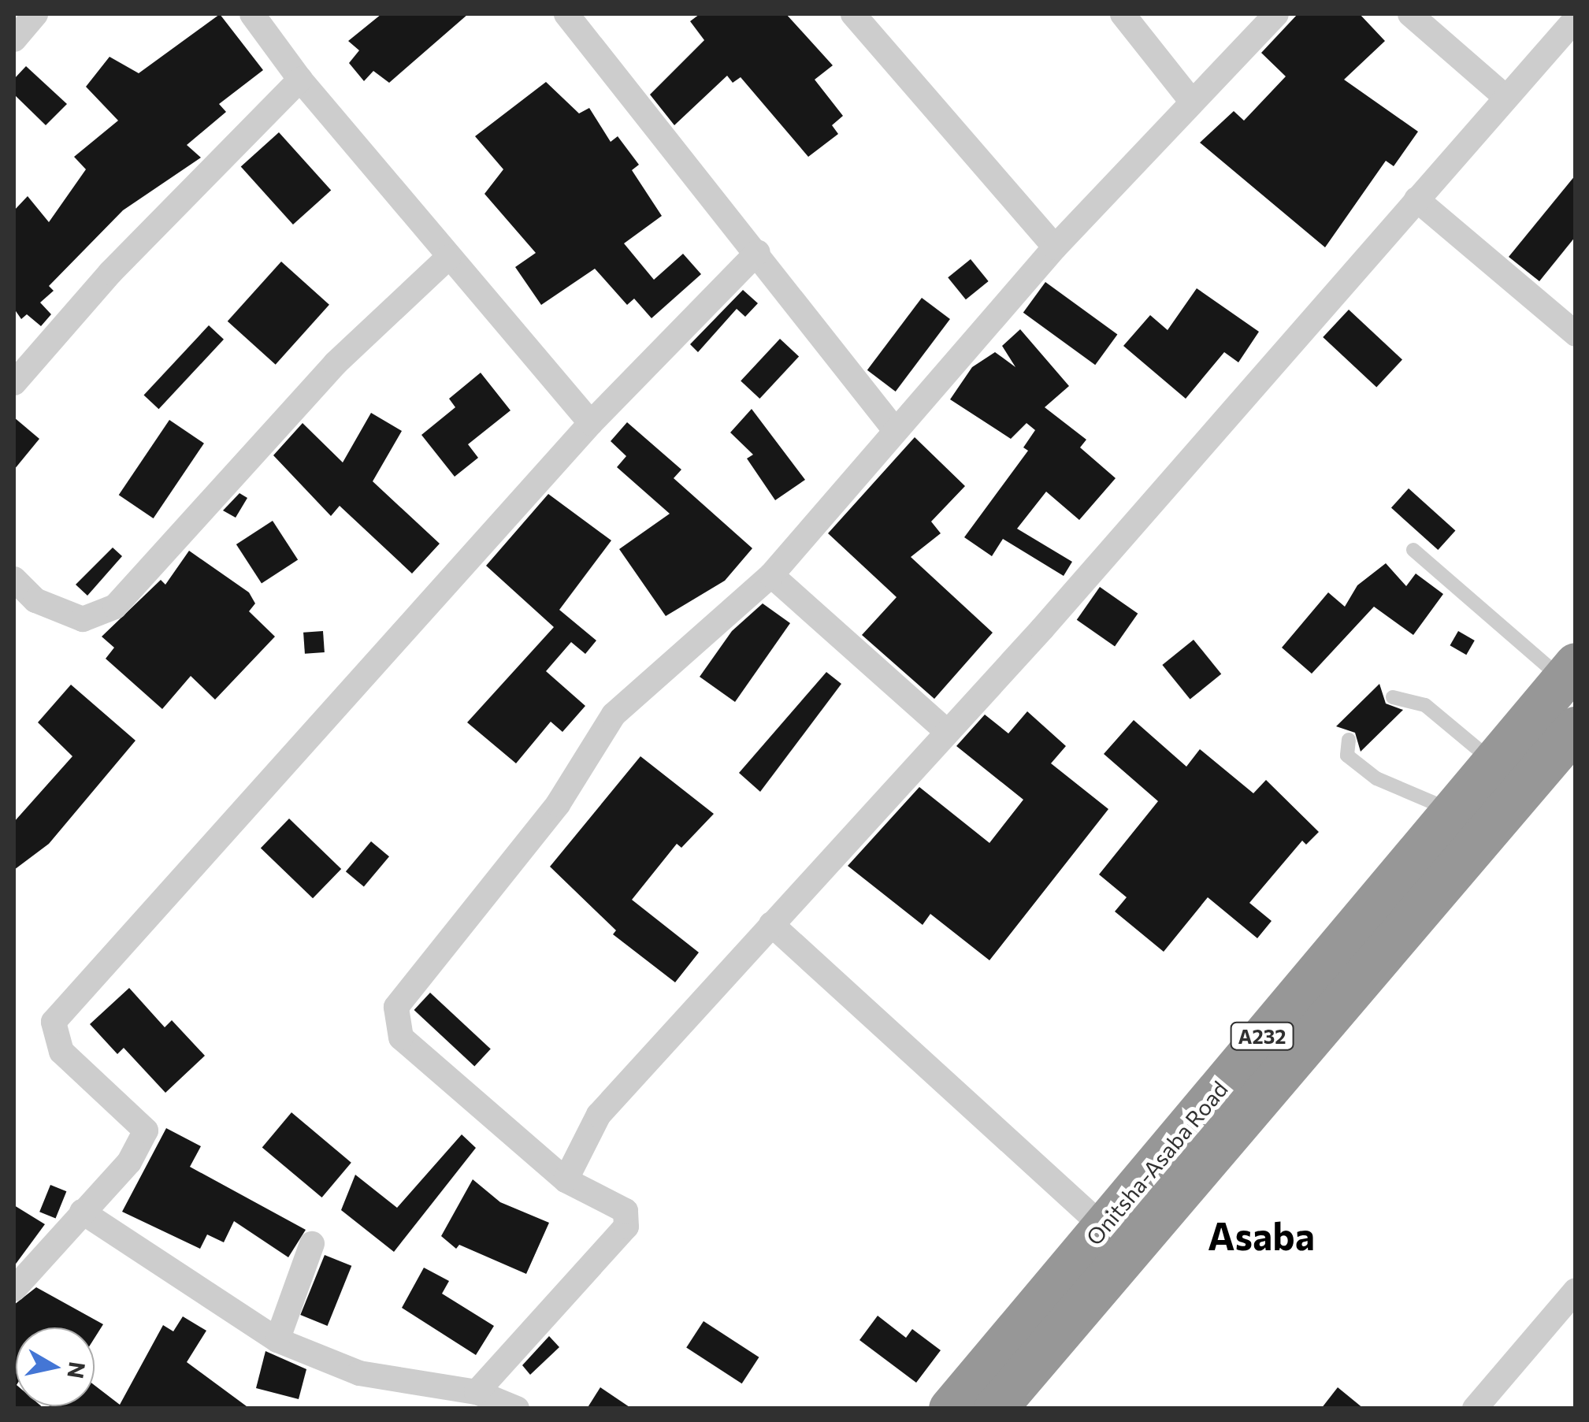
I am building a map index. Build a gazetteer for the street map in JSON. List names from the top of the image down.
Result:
{
  "streets": {
    "highway": ["A232", "Onitsha-Asaba Road"]
  },
  "crossings": [
    ["A232", "Onitsha-Asaba Road"]
  ],
  "districts": ["Asaba"],
  "north": "right"
}
